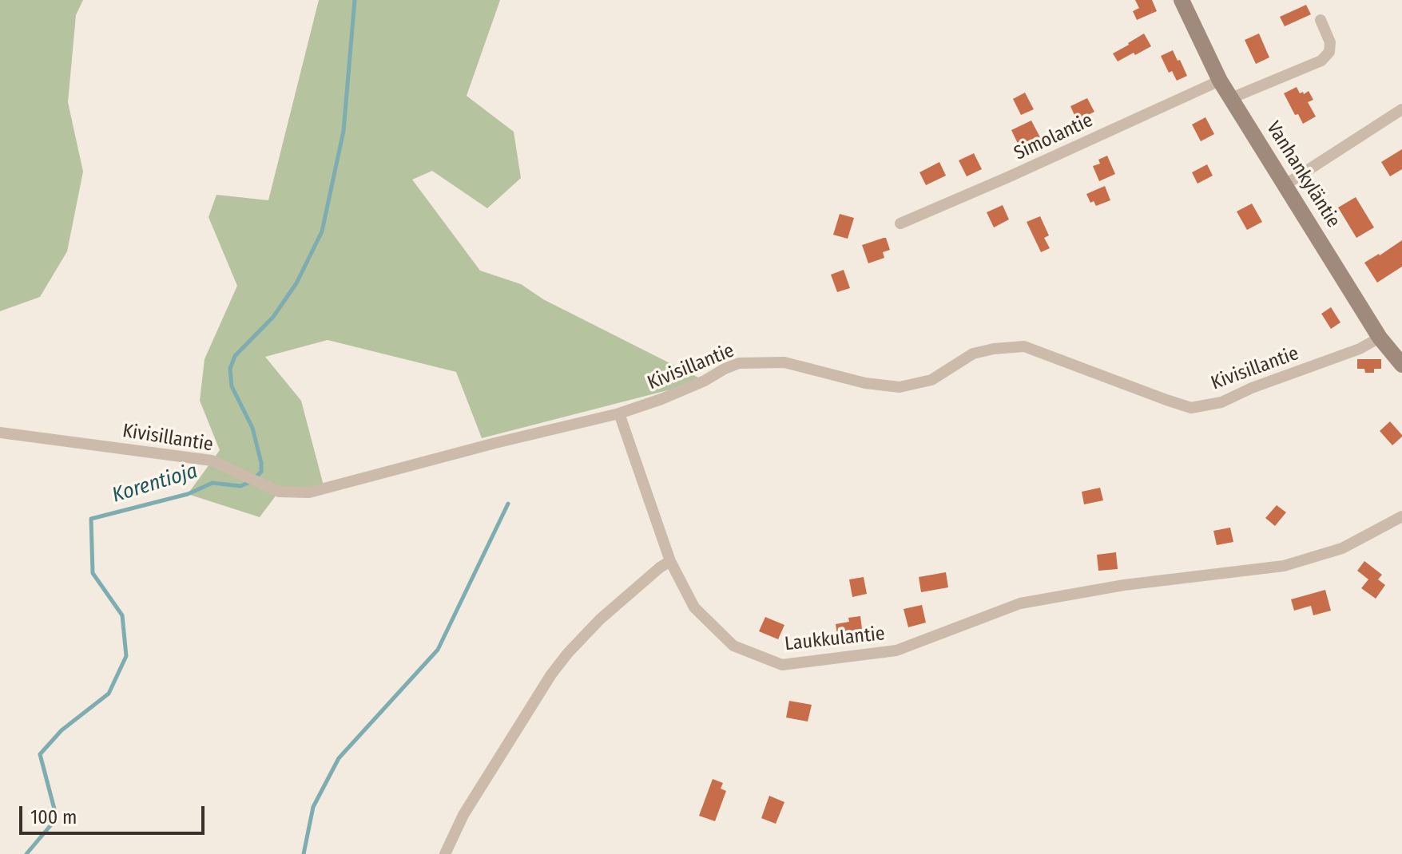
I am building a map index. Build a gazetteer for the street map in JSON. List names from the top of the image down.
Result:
{
  "streets": {
    "street": [
      "Simolantie",
      "Vanhankyläntie",
      "Kivisillantie",
      "Laukkulantie"
    ]
  },
  "crossings": [
    ["Simolantie", "Vanhankyläntie"],
    ["Vanhankyläntie", "Kivisillantie"],
    ["Kivisillantie", "Laukkulantie"]
  ],
  "water": ["Korentioja"],
  "scale_bar": "100 m"
}
